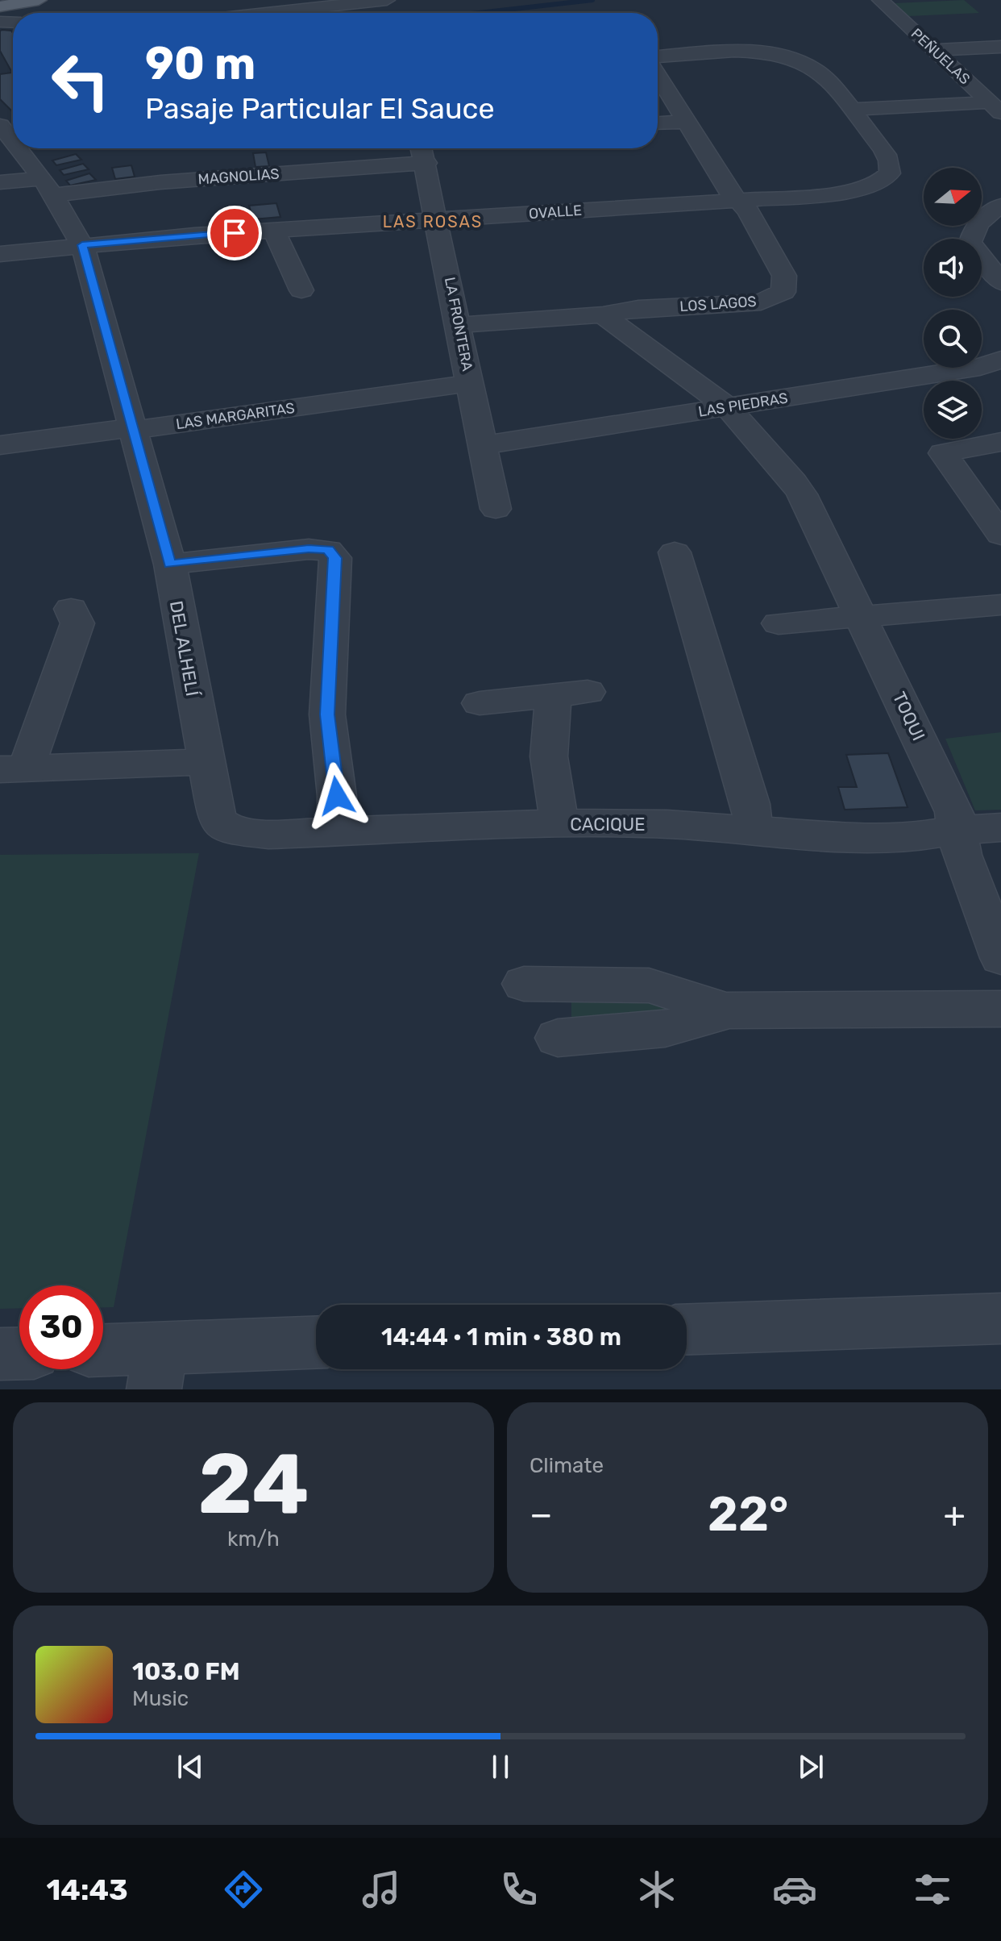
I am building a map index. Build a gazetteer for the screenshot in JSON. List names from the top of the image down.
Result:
{
  "streets": {
    "street": [
      "PEÑUELAS",
      "MAGNOLIAS",
      "OVALLE",
      "LOS LAGOS",
      "LA FRONTERA",
      "LAS PIEDRAS",
      "LAS MARGARITAS",
      "DEL ALHELÍ",
      "TOQUI",
      "CACIQUE"
    ]
  },
  "crossings": [
    ["MAGNOLIAS", "LA FRONTERA"],
    ["MAGNOLIAS", "DEL ALHELÍ"],
    ["OVALLE", "LOS LAGOS"],
    ["OVALLE", "LA FRONTERA"],
    ["OVALLE", "DEL ALHELÍ"],
    ["LOS LAGOS", "LA FRONTERA"],
    ["LOS LAGOS", "TOQUI"],
    ["LA FRONTERA", "LAS PIEDRAS"],
    ["LA FRONTERA", "LAS MARGARITAS"],
    ["LAS PIEDRAS", "TOQUI"],
    ["LAS MARGARITAS", "DEL ALHELÍ"],
    ["DEL ALHELÍ", "CACIQUE"],
    ["TOQUI", "CACIQUE"]
  ],
  "districts": ["LAS ROSAS"],
  "north": "right",
  "page": {
    "turn": ["90 m", "Pasaje Particular El Sauce"],
    "limit": "30",
    "trip": "14:44 · 1 min · 380 m",
    "tile": [
      ["24", "km/h"],
      "Climate"
    ],
    "heat": ["−", "22°", "+"],
    "song": ["103.0 FM", "Music"],
    "tabs": "14:43"
  }
}
